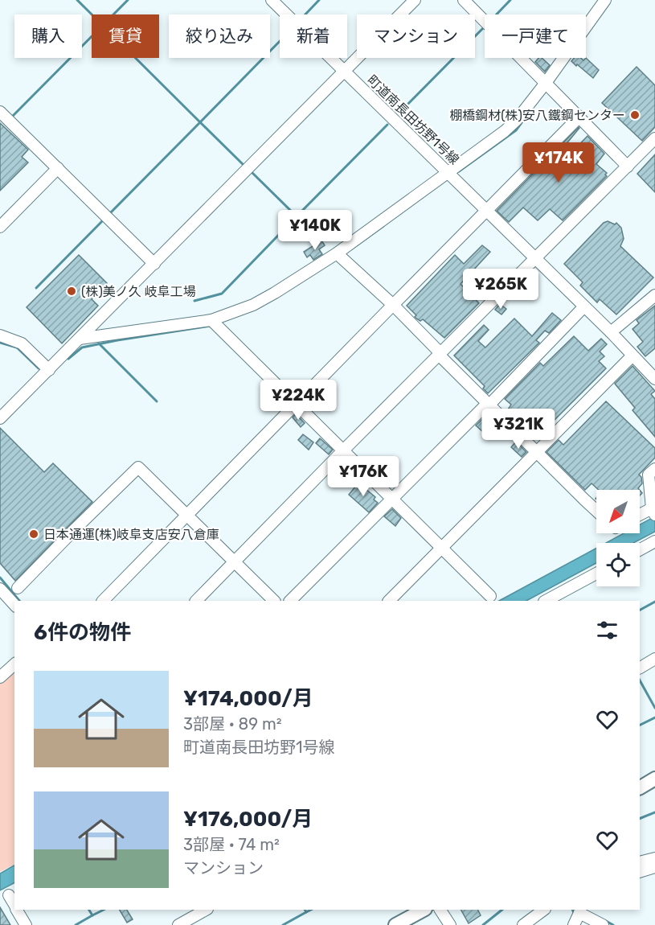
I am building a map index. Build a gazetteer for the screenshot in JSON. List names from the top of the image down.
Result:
{
  "streets": {
    "street": ["町道南長田坊野1号線"]
  },
  "places": ["棚橋鋼材(株)安八鐵鋼センター", "(株)美ノ久 岐阜工場", "日本通運(株)岐阜支店安八倉庫"],
  "north": "bottom left",
  "page": {
    "chip": [
      "購入",
      "賃貸",
      "絞り込み",
      "新着",
      "マンション",
      "一戸建て"
    ],
    "price": [
      "¥174K",
      "¥140K",
      "¥265K",
      "¥224K",
      "¥321K",
      "¥176K"
    ],
    "heading": "6件の物件",
    "list": [
      {
        "name": "¥174,000/月",
        "note": "3部屋 · 89 m² · 町道南長田坊野1号線"
      },
      {
        "name": "¥176,000/月",
        "note": "3部屋 · 74 m² · マンション"
      }
    ]
  }
}
